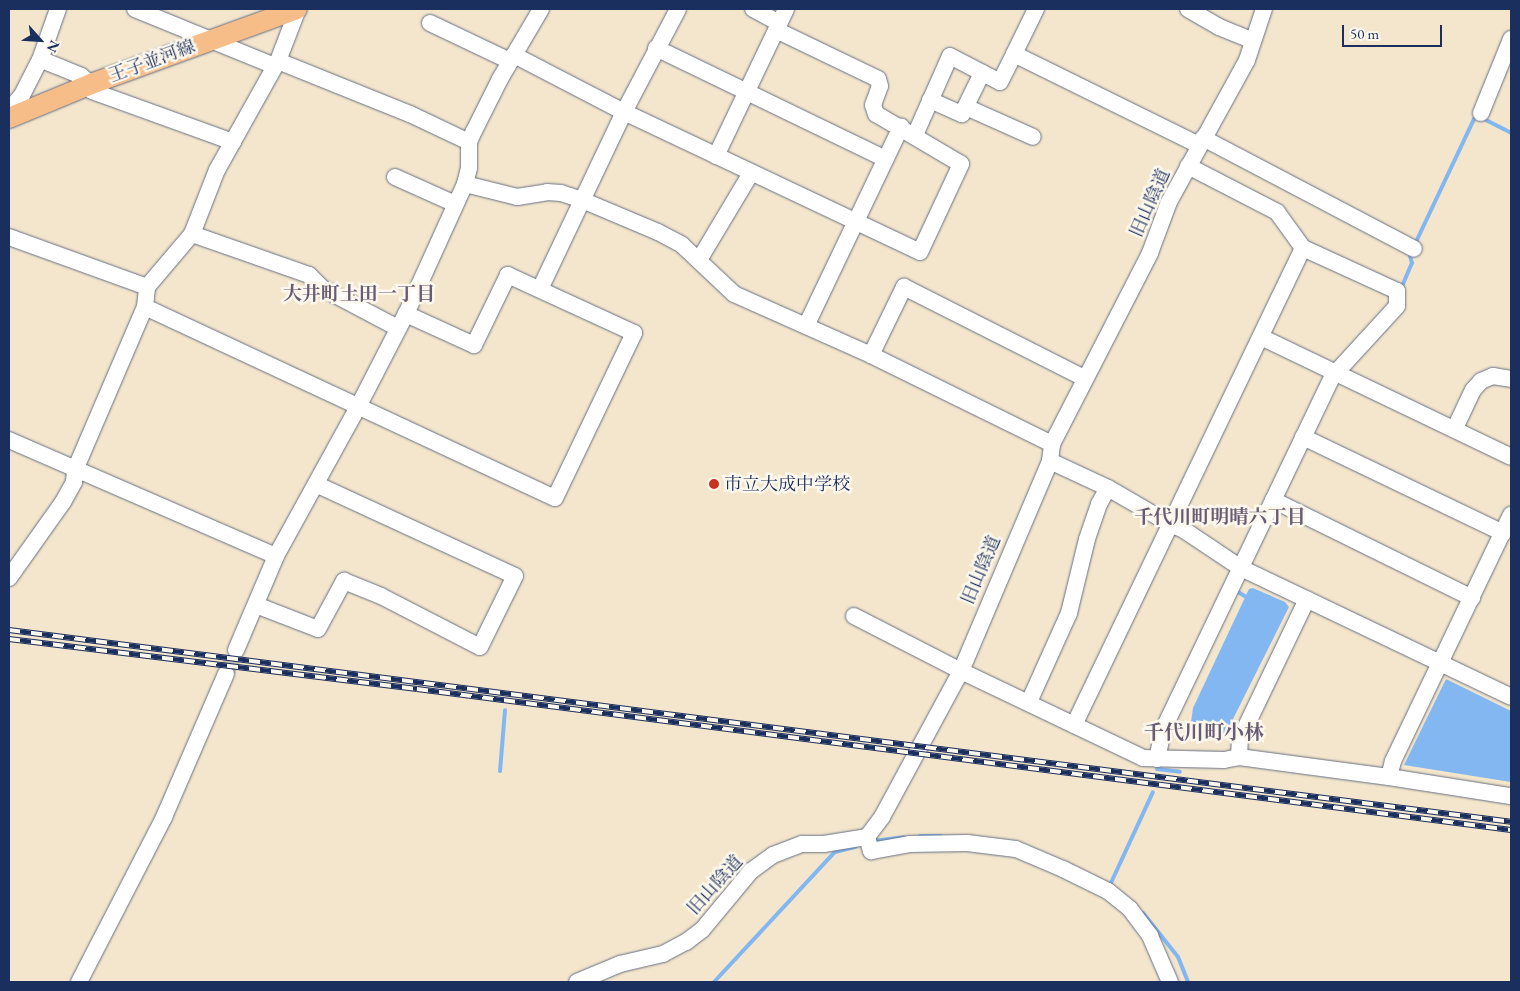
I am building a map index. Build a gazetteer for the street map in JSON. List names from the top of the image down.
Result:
{
  "streets": {
    "main road": ["王子並河線"],
    "street": ["旧山陰道"]
  },
  "districts": ["大井町土田一丁目", "千代川町明晴六丁目", "千代川町小林"],
  "places": ["市立大成中学校"],
  "scale_bar": "50 m",
  "north": "bottom right"
}
